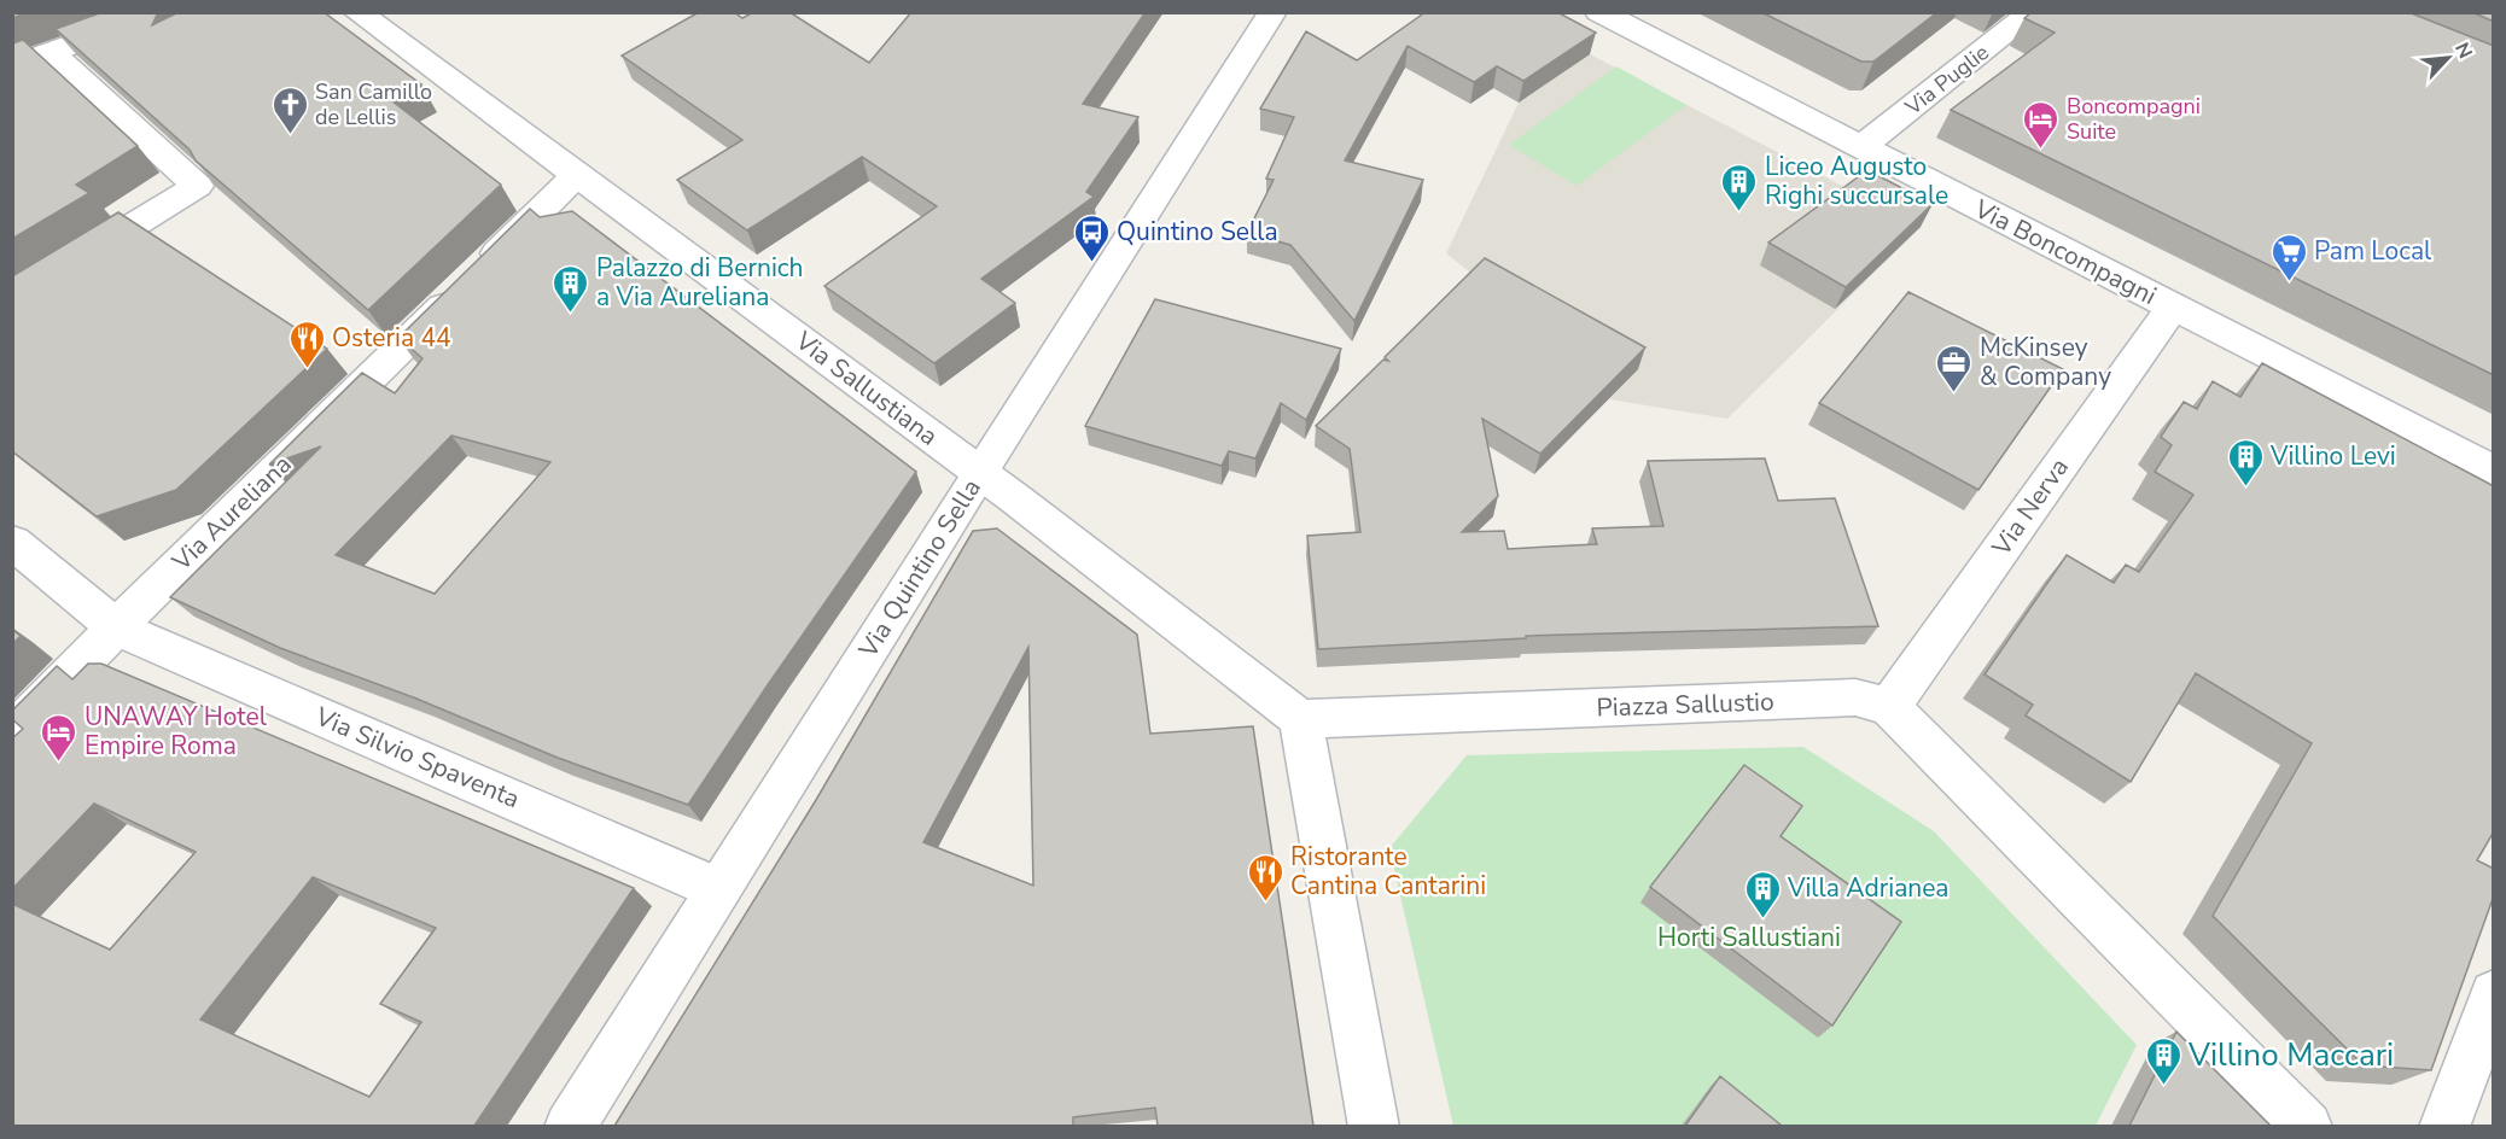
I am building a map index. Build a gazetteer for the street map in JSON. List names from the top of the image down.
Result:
{
  "streets": {
    "street": [
      "Via Puglie",
      "Via Boncompagni",
      "Via Sallustiana",
      "Via Nerva",
      "Via Aureliana",
      "Via Quintino Sella",
      "Piazza Sallustio",
      "Via Silvio Spaventa"
    ]
  },
  "crossings": [
    ["Via Puglie", "Via Boncompagni"],
    ["Via Boncompagni", "Via Nerva"],
    ["Via Sallustiana", "Via Aureliana"],
    ["Via Sallustiana", "Via Quintino Sella"],
    ["Via Sallustiana", "Piazza Sallustio"],
    ["Via Nerva", "Piazza Sallustio"],
    ["Via Aureliana", "Via Silvio Spaventa"],
    ["Via Quintino Sella", "Via Silvio Spaventa"]
  ],
  "parks": ["Horti Sallustiani"],
  "places": {
    "church": ["San Camillo de Lellis"],
    "hotel": ["Boncompagni Suite", "UNAWAY Hotel Empire Roma"],
    "building": [
      "Liceo Augusto Righi succursale",
      "Palazzo di Bernich a Via Aureliana",
      "Villino Levi",
      "Villa Adrianea",
      "Villino Maccari"
    ],
    "bus stop": ["Quintino Sella"],
    "supermarket": ["Pam Local"],
    "restaurant": ["Osteria 44", "Ristorante Cantina Cantarini"],
    "office": ["McKinsey & Company"]
  },
  "north": "top right"
}
